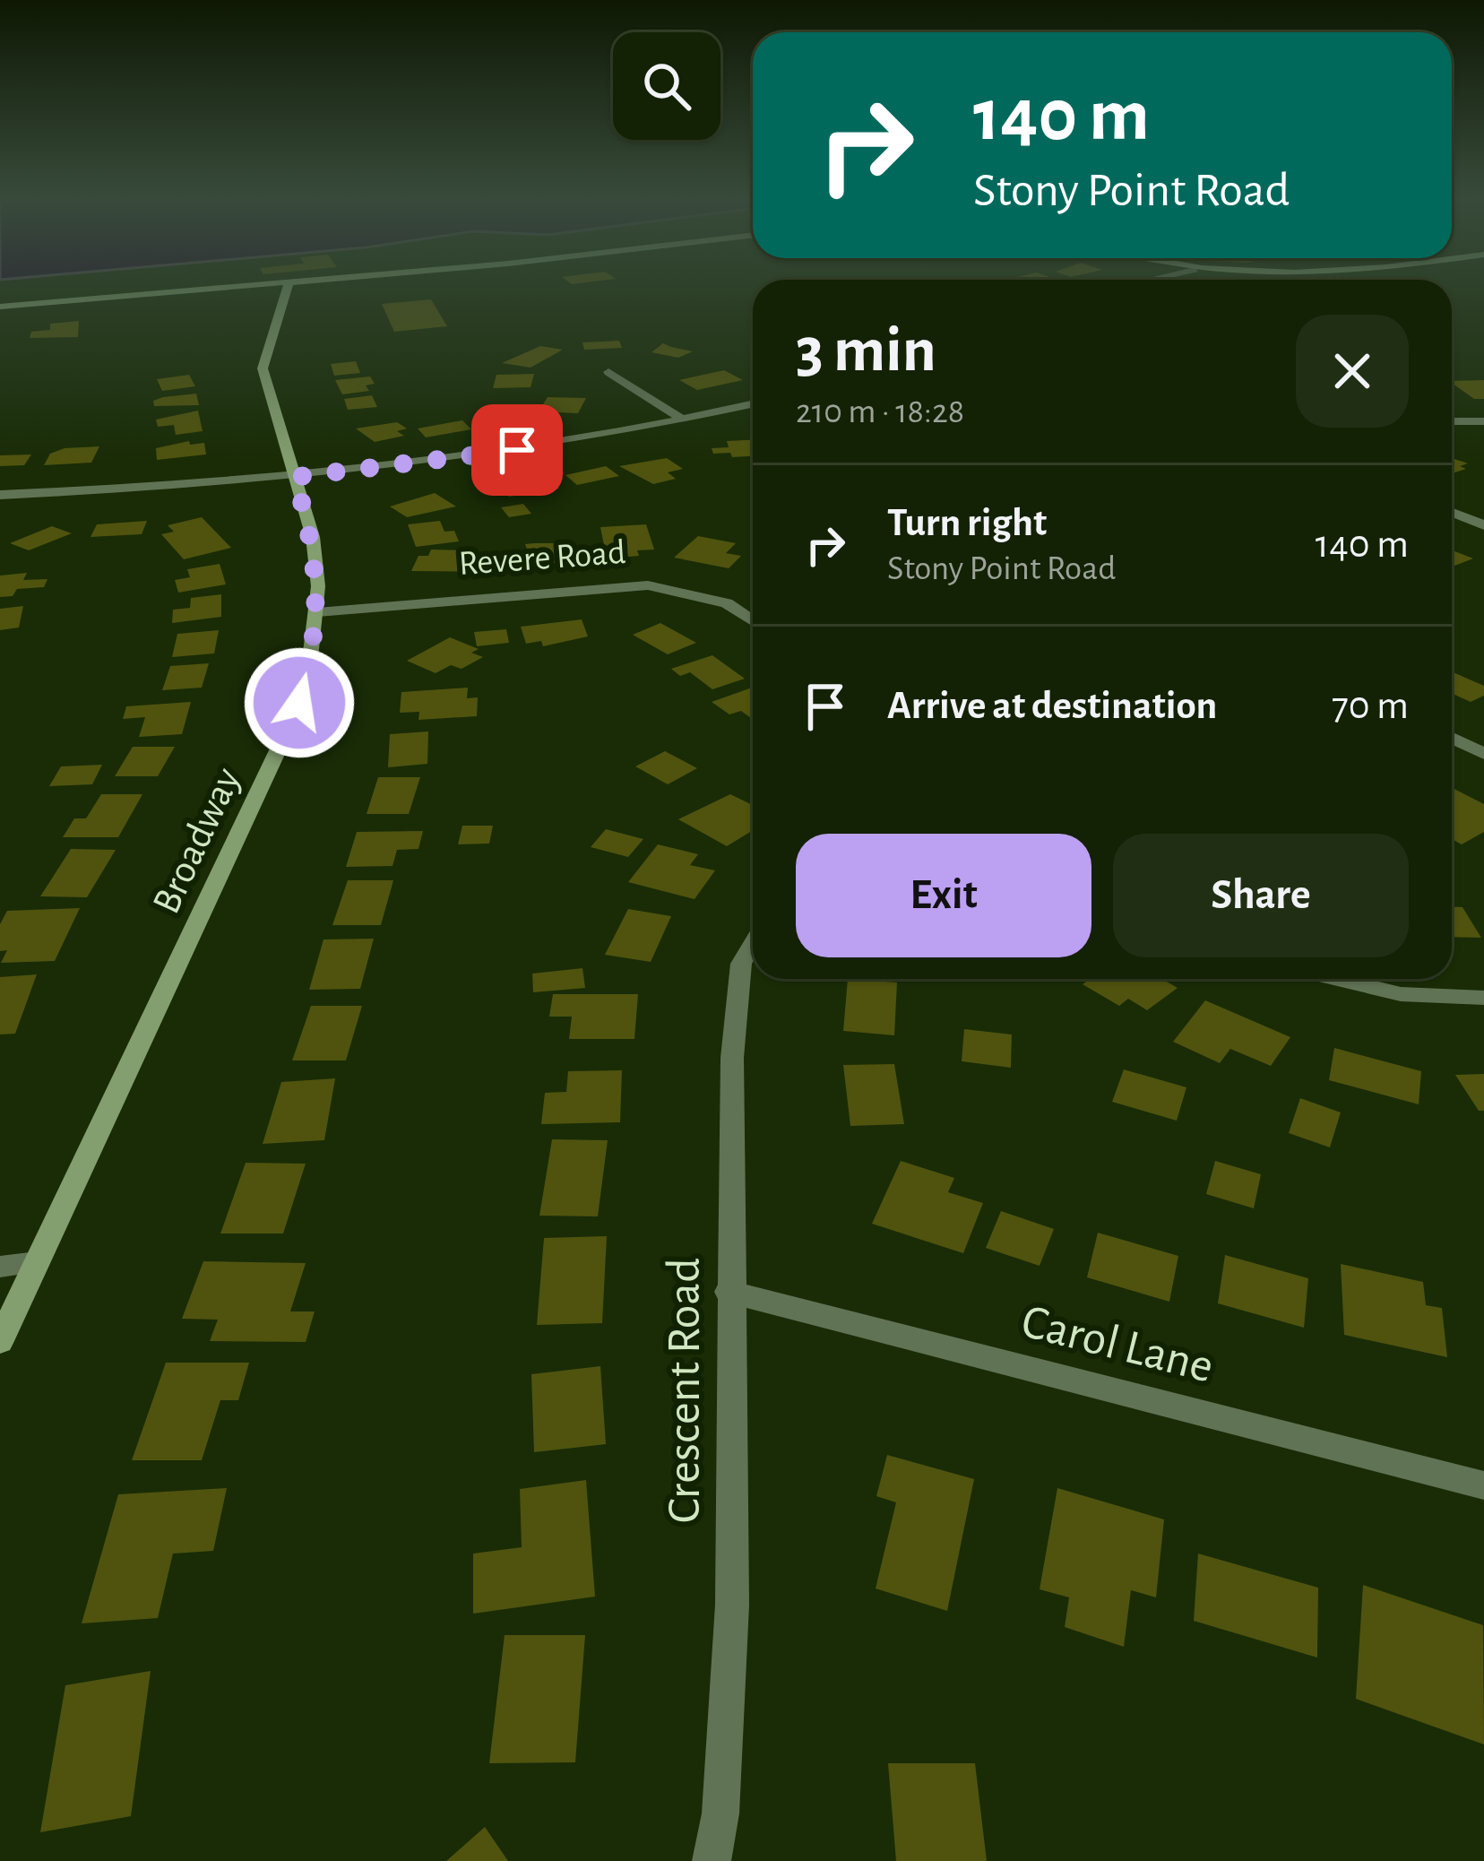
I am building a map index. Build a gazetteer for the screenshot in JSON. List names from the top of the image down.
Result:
{
  "streets": {
    "street": [
      "Revere Road",
      "Broadway",
      "Carol Lane",
      "Crescent Road"
    ]
  },
  "crossings": [
    ["Revere Road", "Broadway"],
    ["Carol Lane", "Crescent Road"]
  ],
  "page": {
    "turn": ["140 m", "Stony Point Road"],
    "heading": ["3 min", "210 m · 18:28"],
    "list": [
      {
        "name": "Turn right",
        "note": "Stony Point Road",
        "value": "140 m"
      },
      {
        "name": "Arrive at destination",
        "value": "70 m"
      }
    ],
    "buttons": ["Exit", "Share"]
  }
}
